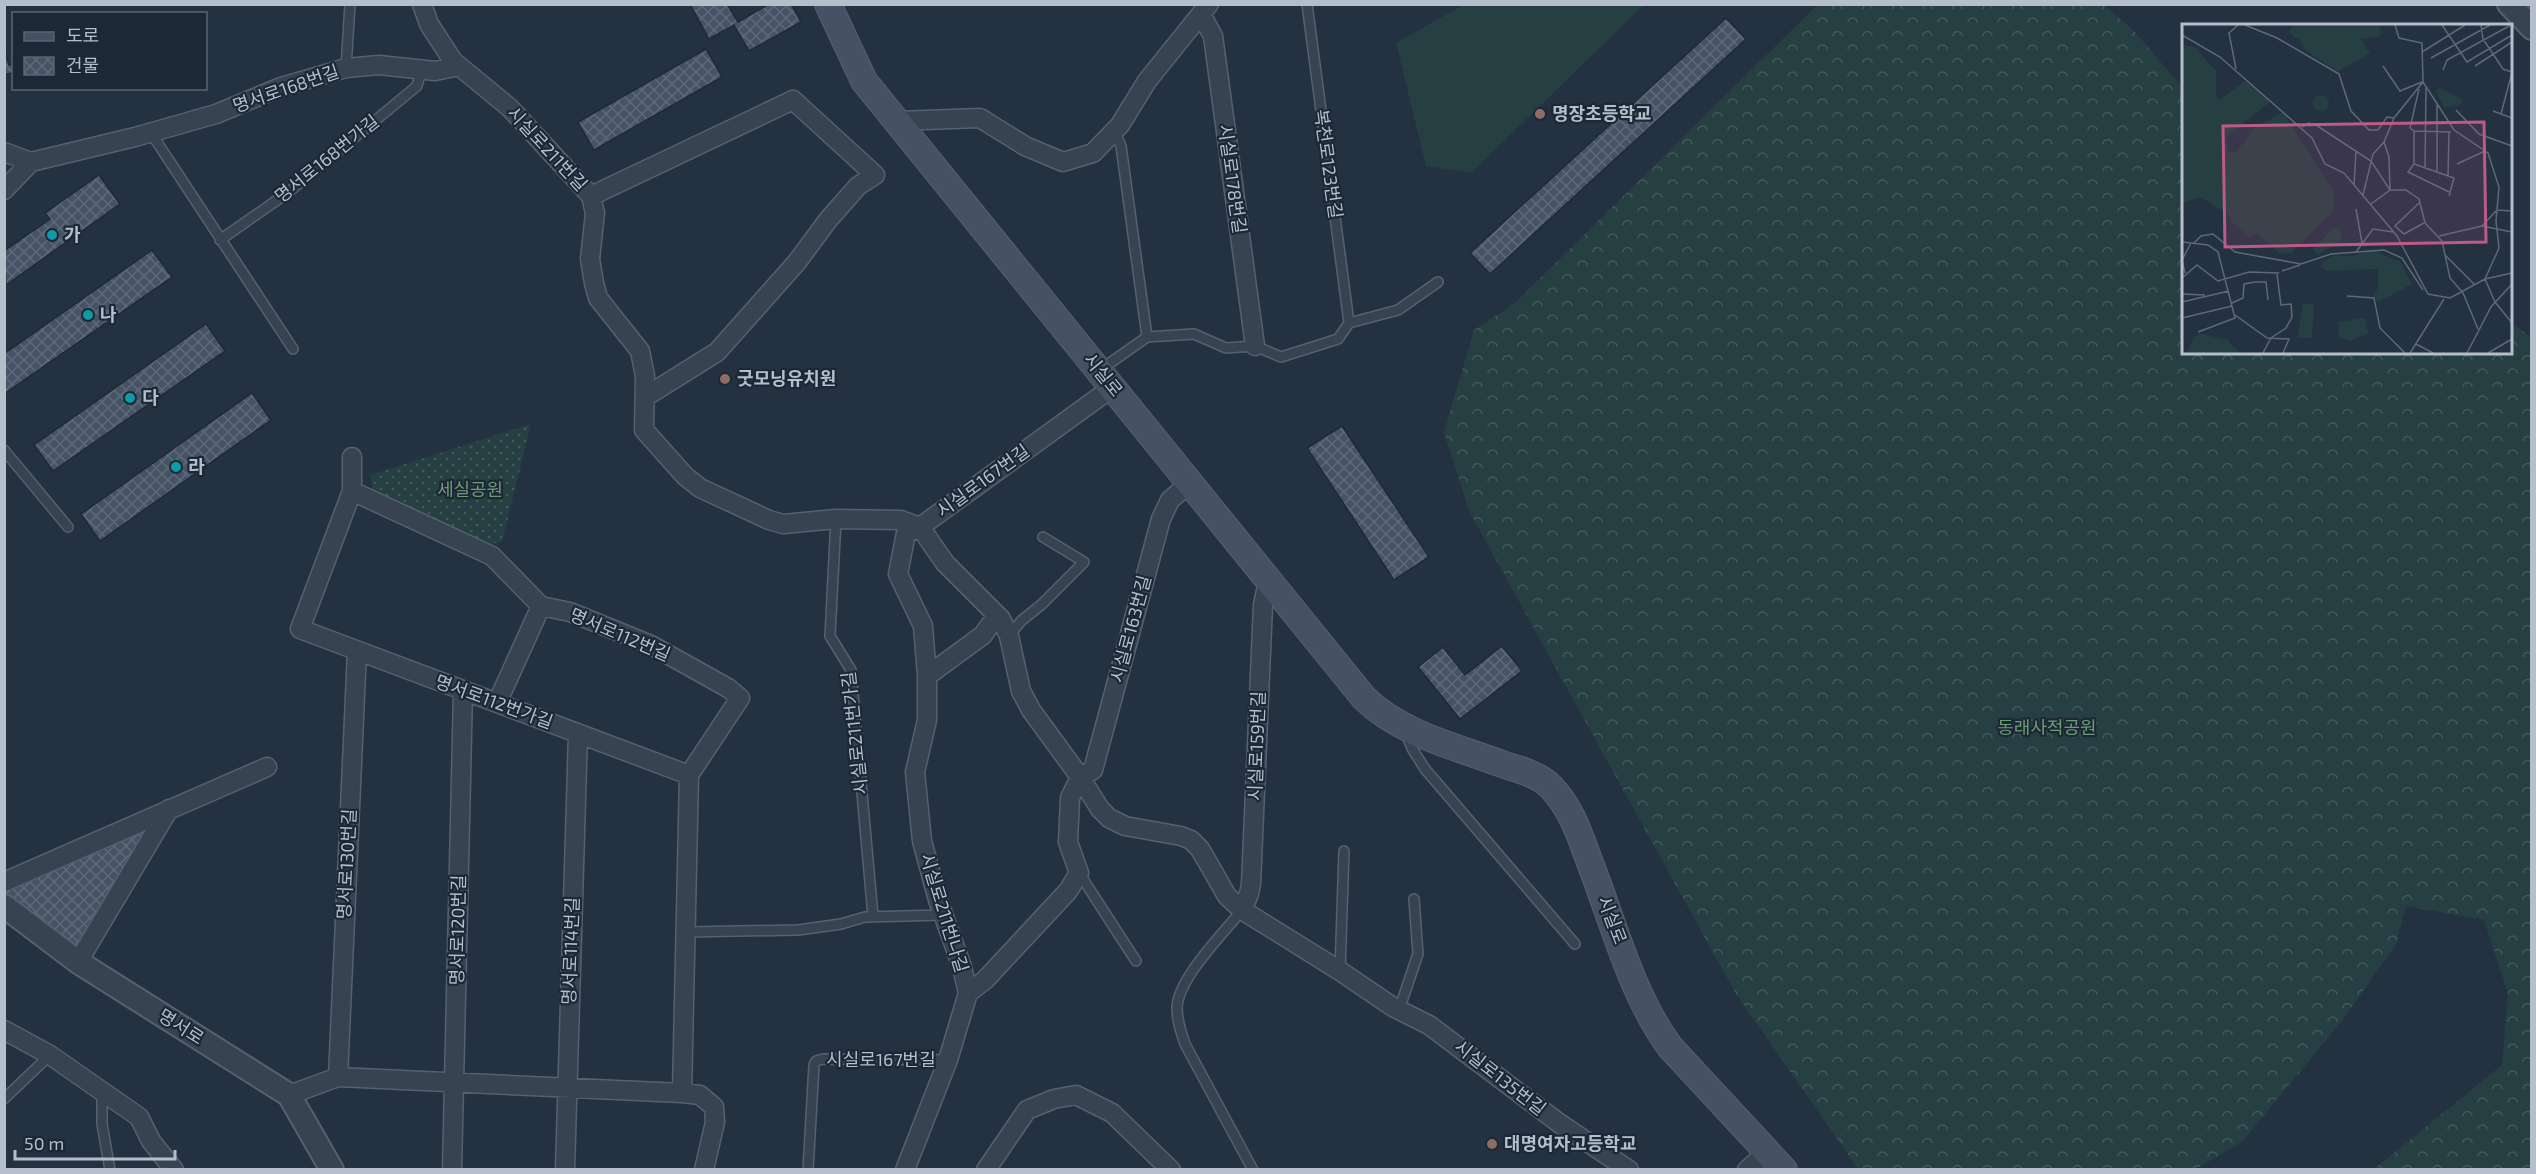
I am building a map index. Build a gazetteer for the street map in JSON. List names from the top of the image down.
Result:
{
  "streets": {
    "main road": ["시실로"],
    "street": [
      "명서로168번길",
      "시실로211번길",
      "시실로178번길",
      "시실로167번길",
      "시실로163번길",
      "명서로112번길",
      "명서로112번가길",
      "시실로159번길",
      "명서로130번길",
      "시실로211번나길",
      "명서로120번길",
      "명서로114번길",
      "명서로",
      "시실로135번길"
    ],
    "lane": ["명서로168번가길", "복천로123번길", "시실로211번가길"]
  },
  "crossings": [
    ["명서로168번길", "시실로211번길"],
    ["명서로168번길", "명서로168번가길"],
    ["시실로211번길", "시실로167번길"],
    ["시실로211번길", "시실로211번가길"],
    ["시실로211번길", "시실로211번나길"],
    ["시실로178번길", "시실로"],
    ["시실로", "시실로167번길"],
    ["시실로", "시실로163번길"],
    ["시실로", "시실로159번길"],
    ["시실로167번길", "시실로163번길"],
    ["시실로167번길", "시실로211번나길"],
    ["시실로167번길", "시실로135번길"],
    ["시실로163번길", "시실로135번길"],
    ["명서로112번길", "명서로112번가길"],
    ["명서로112번가길", "명서로130번길"],
    ["명서로112번가길", "명서로120번길"],
    ["명서로112번가길", "명서로114번길"],
    ["시실로159번길", "시실로135번길"]
  ],
  "parks": ["세실공원", "동래사적공원"],
  "places": [
    "명장초등학교",
    "가",
    "나",
    "굿모닝유치원",
    "다",
    "라",
    "대명여자고등학교"
  ],
  "legend": ["도로", "건물"],
  "scale_bar": "50 m"
}
